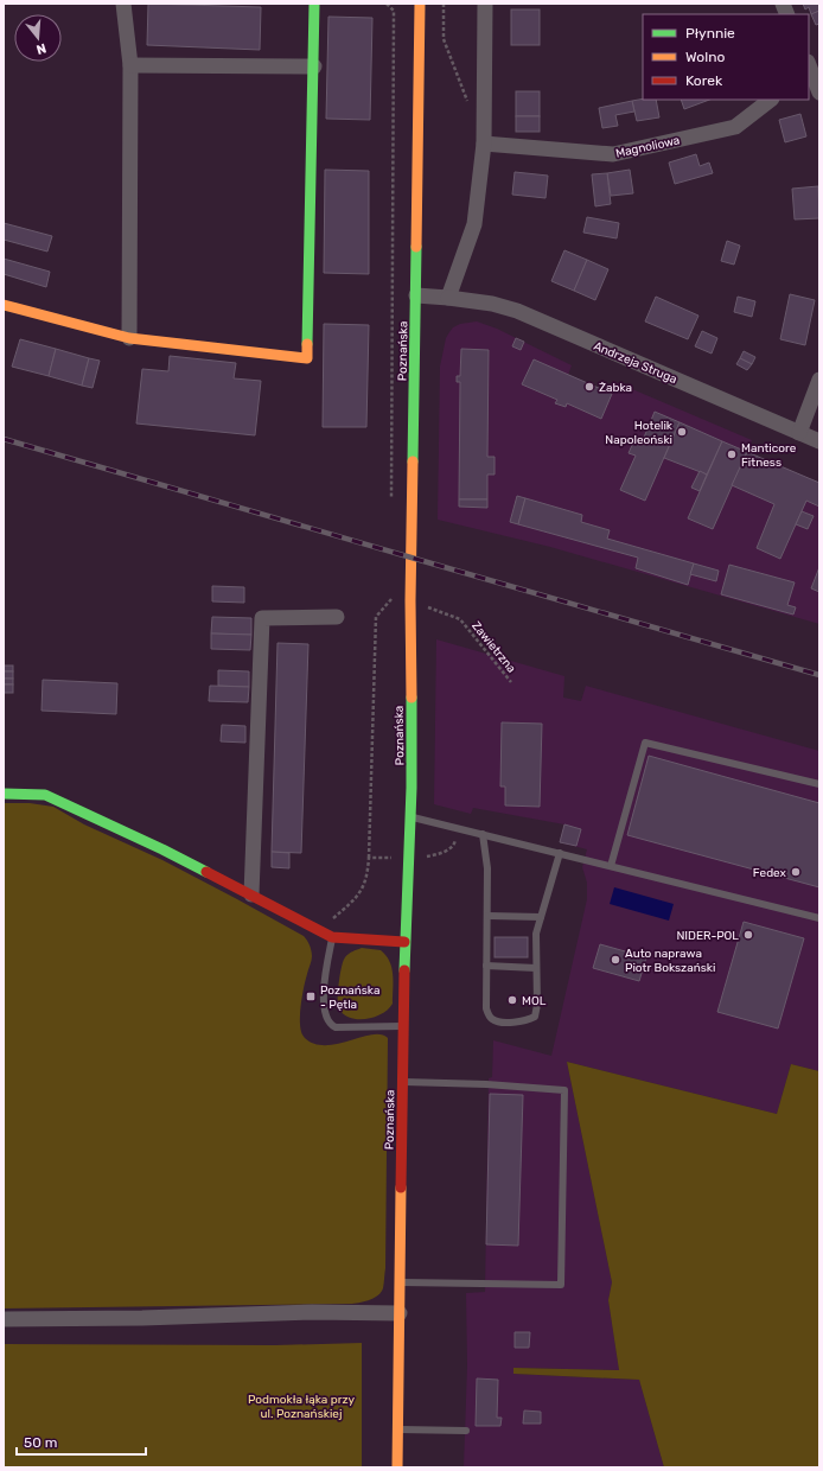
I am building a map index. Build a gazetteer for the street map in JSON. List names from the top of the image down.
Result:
{
  "streets": {
    "main road": ["Poznańska"],
    "street": ["Magnoliowa", "Andrzeja Struga"],
    "path": ["Zawietrzna"]
  },
  "crossings": [
    ["Poznańska", "Andrzeja Struga"],
    ["Poznańska", "Zawietrzna"]
  ],
  "parks": ["Podmokła łąka przy ul. Poznańskiej"],
  "places": {
    "other": [
      "Żabka",
      "Hotelik Napoleoński",
      "Manticore Fitness",
      "Fedex",
      "NIDER-POL",
      "Auto naprawa Piotr Bokszański",
      "MOL"
    ],
    "transit": ["Poznańska - Pętla"]
  },
  "legend": ["Płynnie", "Wolno", "Korek"],
  "scale_bar": "50 m",
  "north": "bottom"
}
